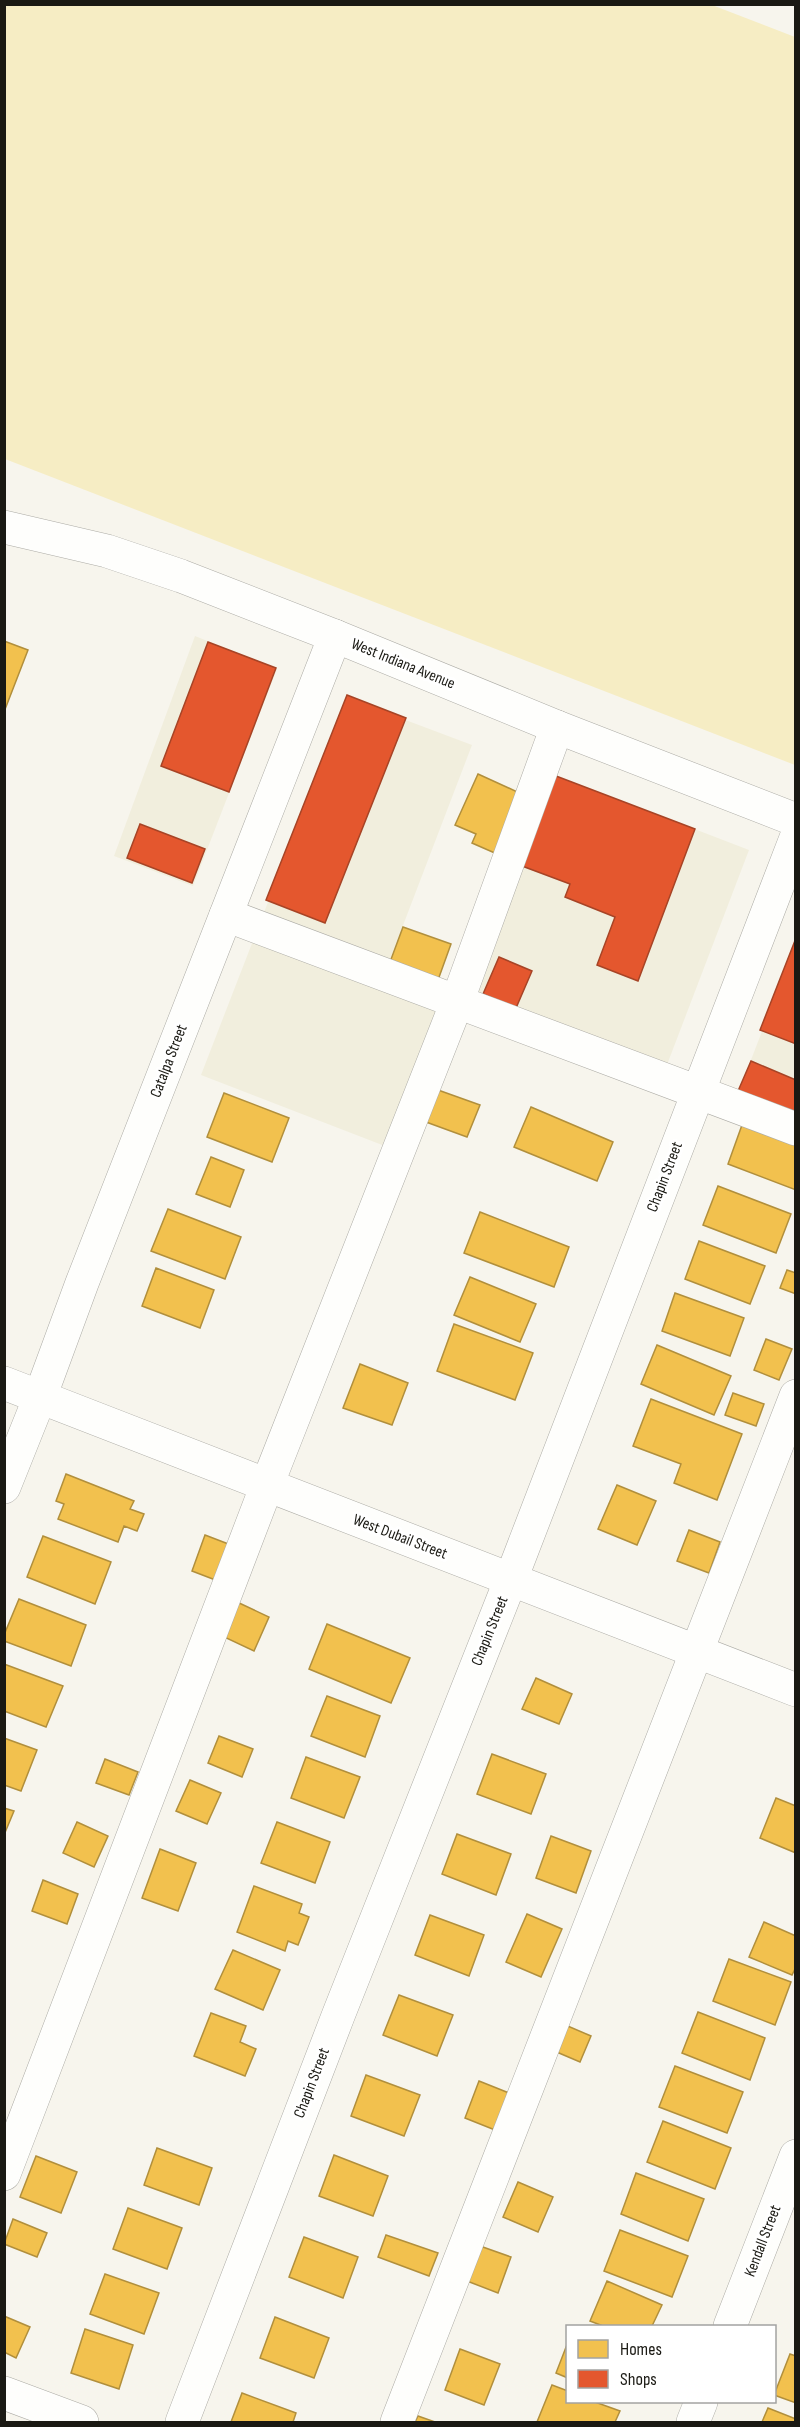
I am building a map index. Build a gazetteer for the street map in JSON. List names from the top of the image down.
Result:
{
  "streets": {
    "street": [
      "West Indiana Avenue",
      "Catalpa Street",
      "Chapin Street",
      "West Dubail Street",
      "Kendall Street"
    ]
  },
  "crossings": [
    ["West Indiana Avenue", "Catalpa Street"],
    ["Catalpa Street", "West Dubail Street"],
    ["Chapin Street", "West Dubail Street"]
  ],
  "legend": ["Homes", "Shops"]
}
